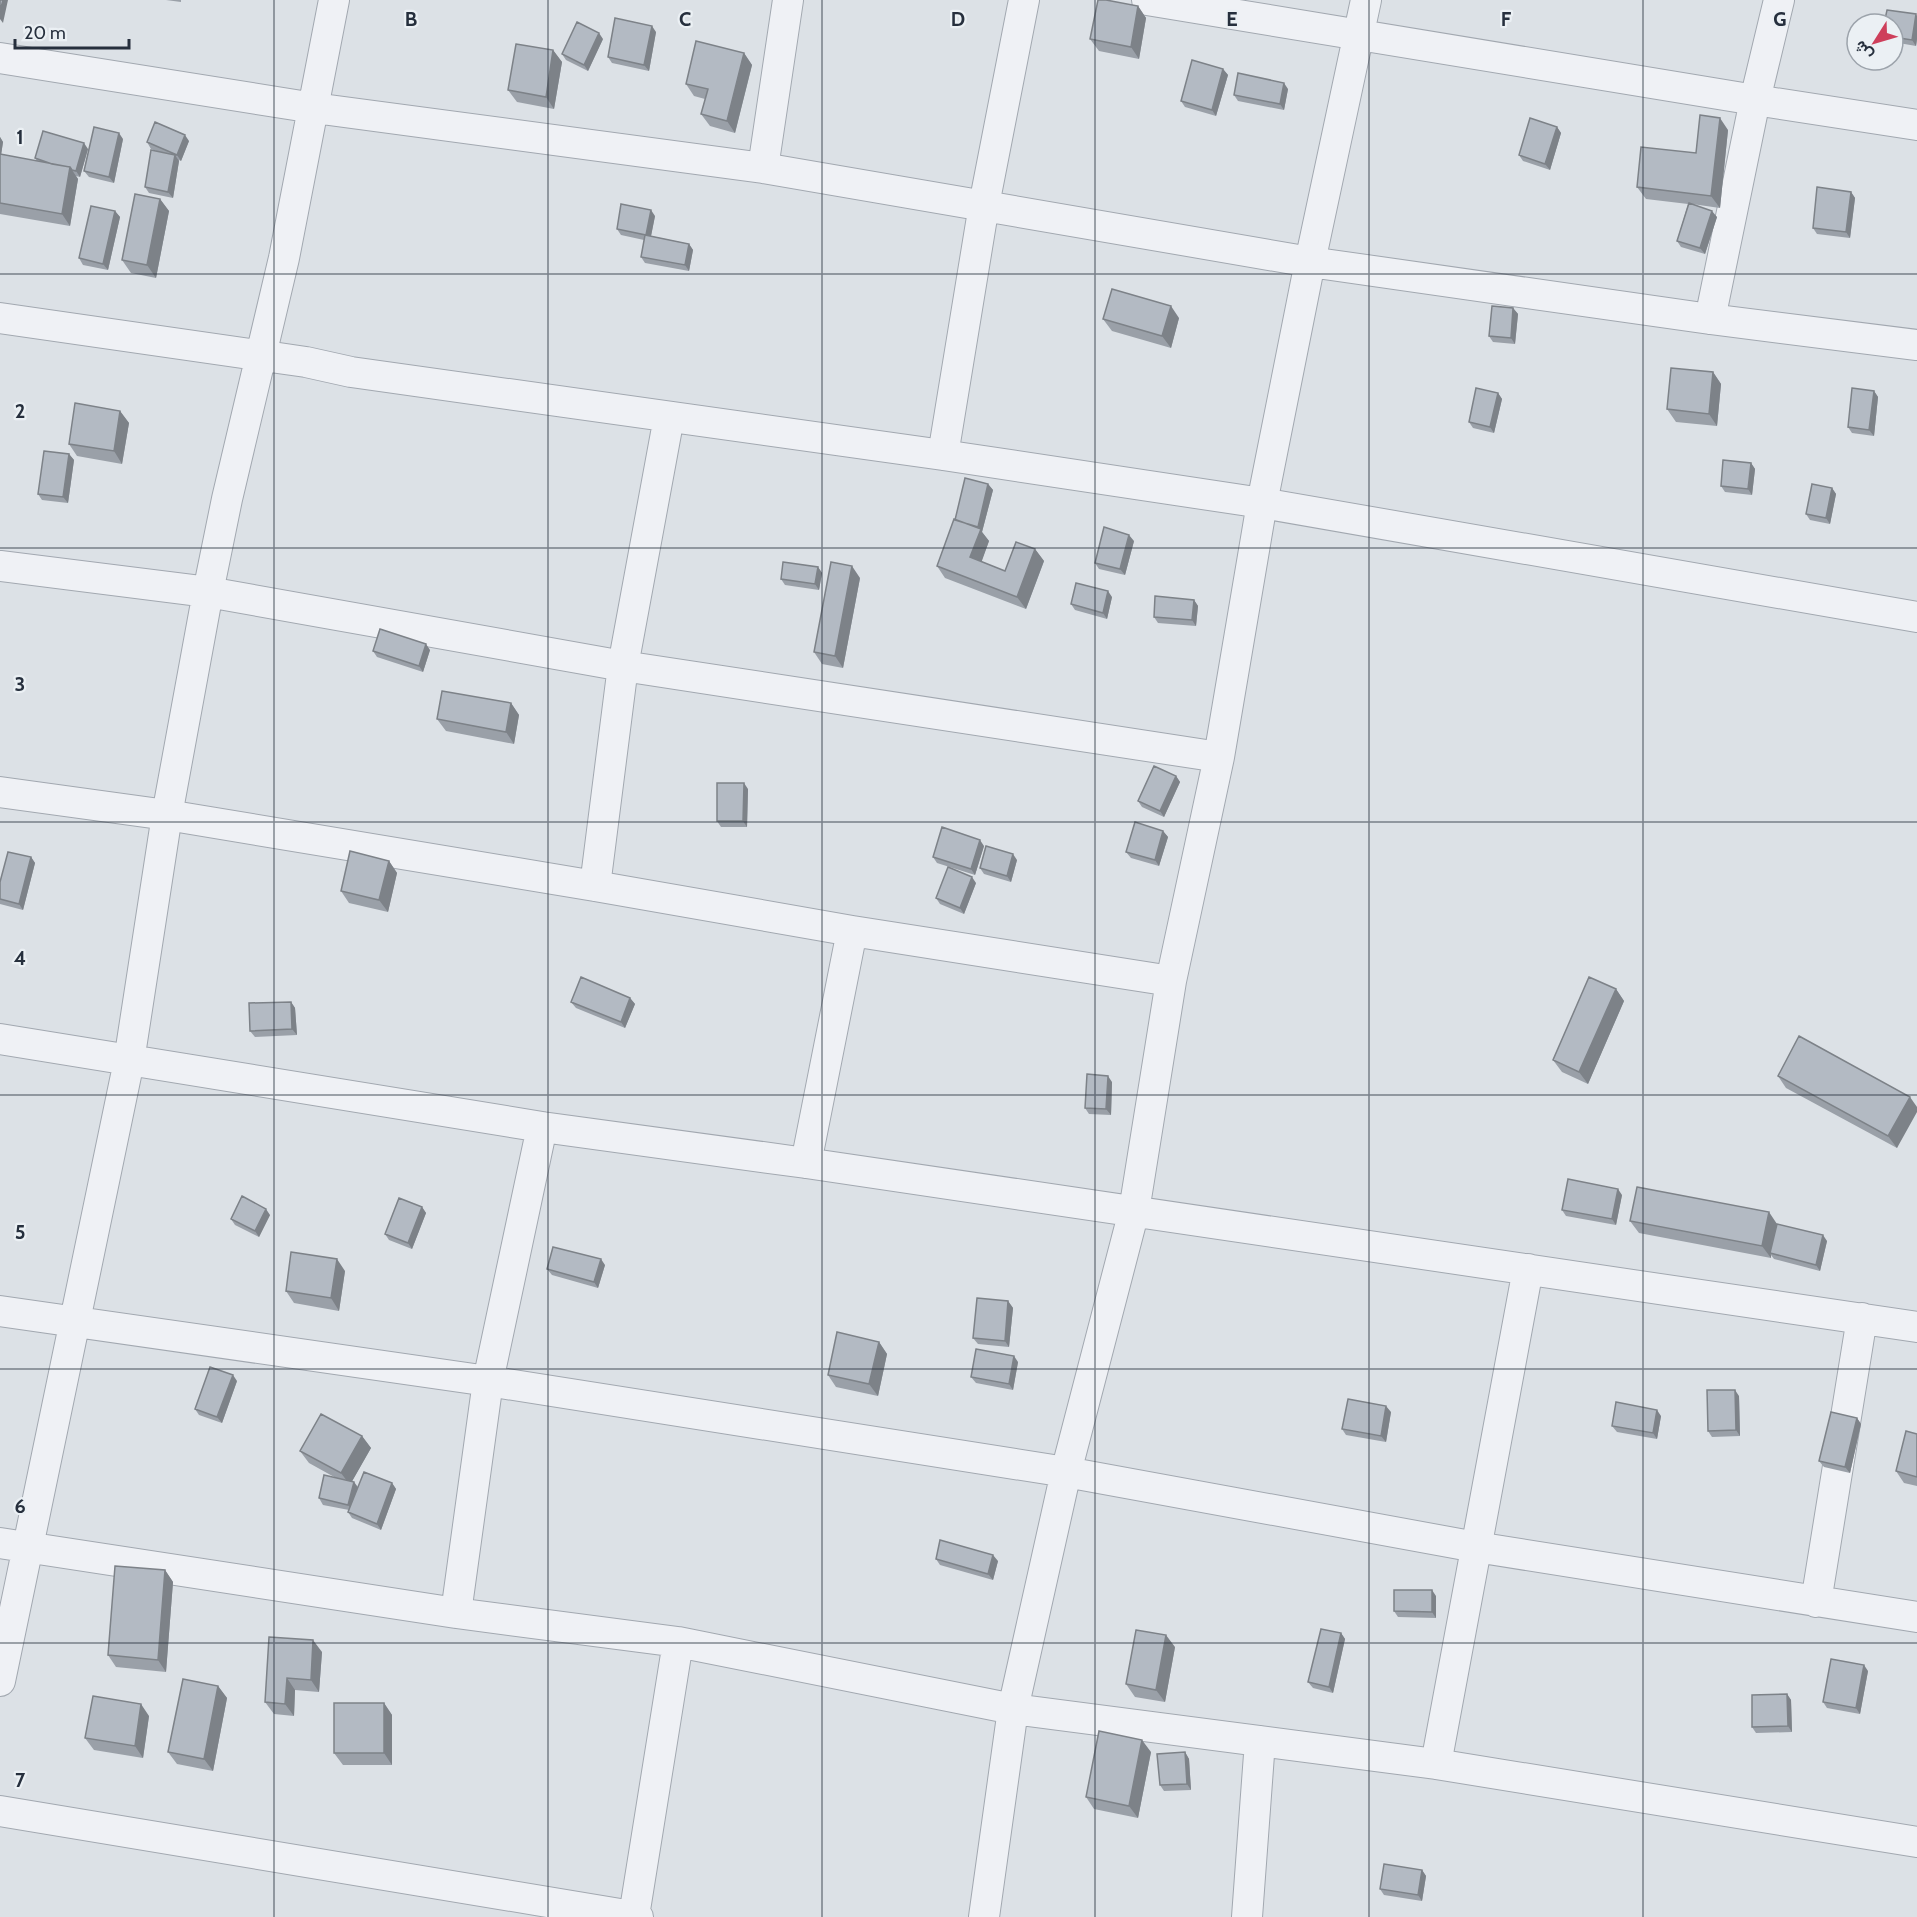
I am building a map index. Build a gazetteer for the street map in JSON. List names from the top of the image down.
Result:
{
  "scale_bar": "20 m",
  "north": "bottom left",
  "grid": {
    "columns": [
      "B",
      "C",
      "D",
      "E",
      "F",
      "G"
    ],
    "rows": [
      "1",
      "2",
      "3",
      "4",
      "5",
      "6",
      "7"
    ]
  }
}
